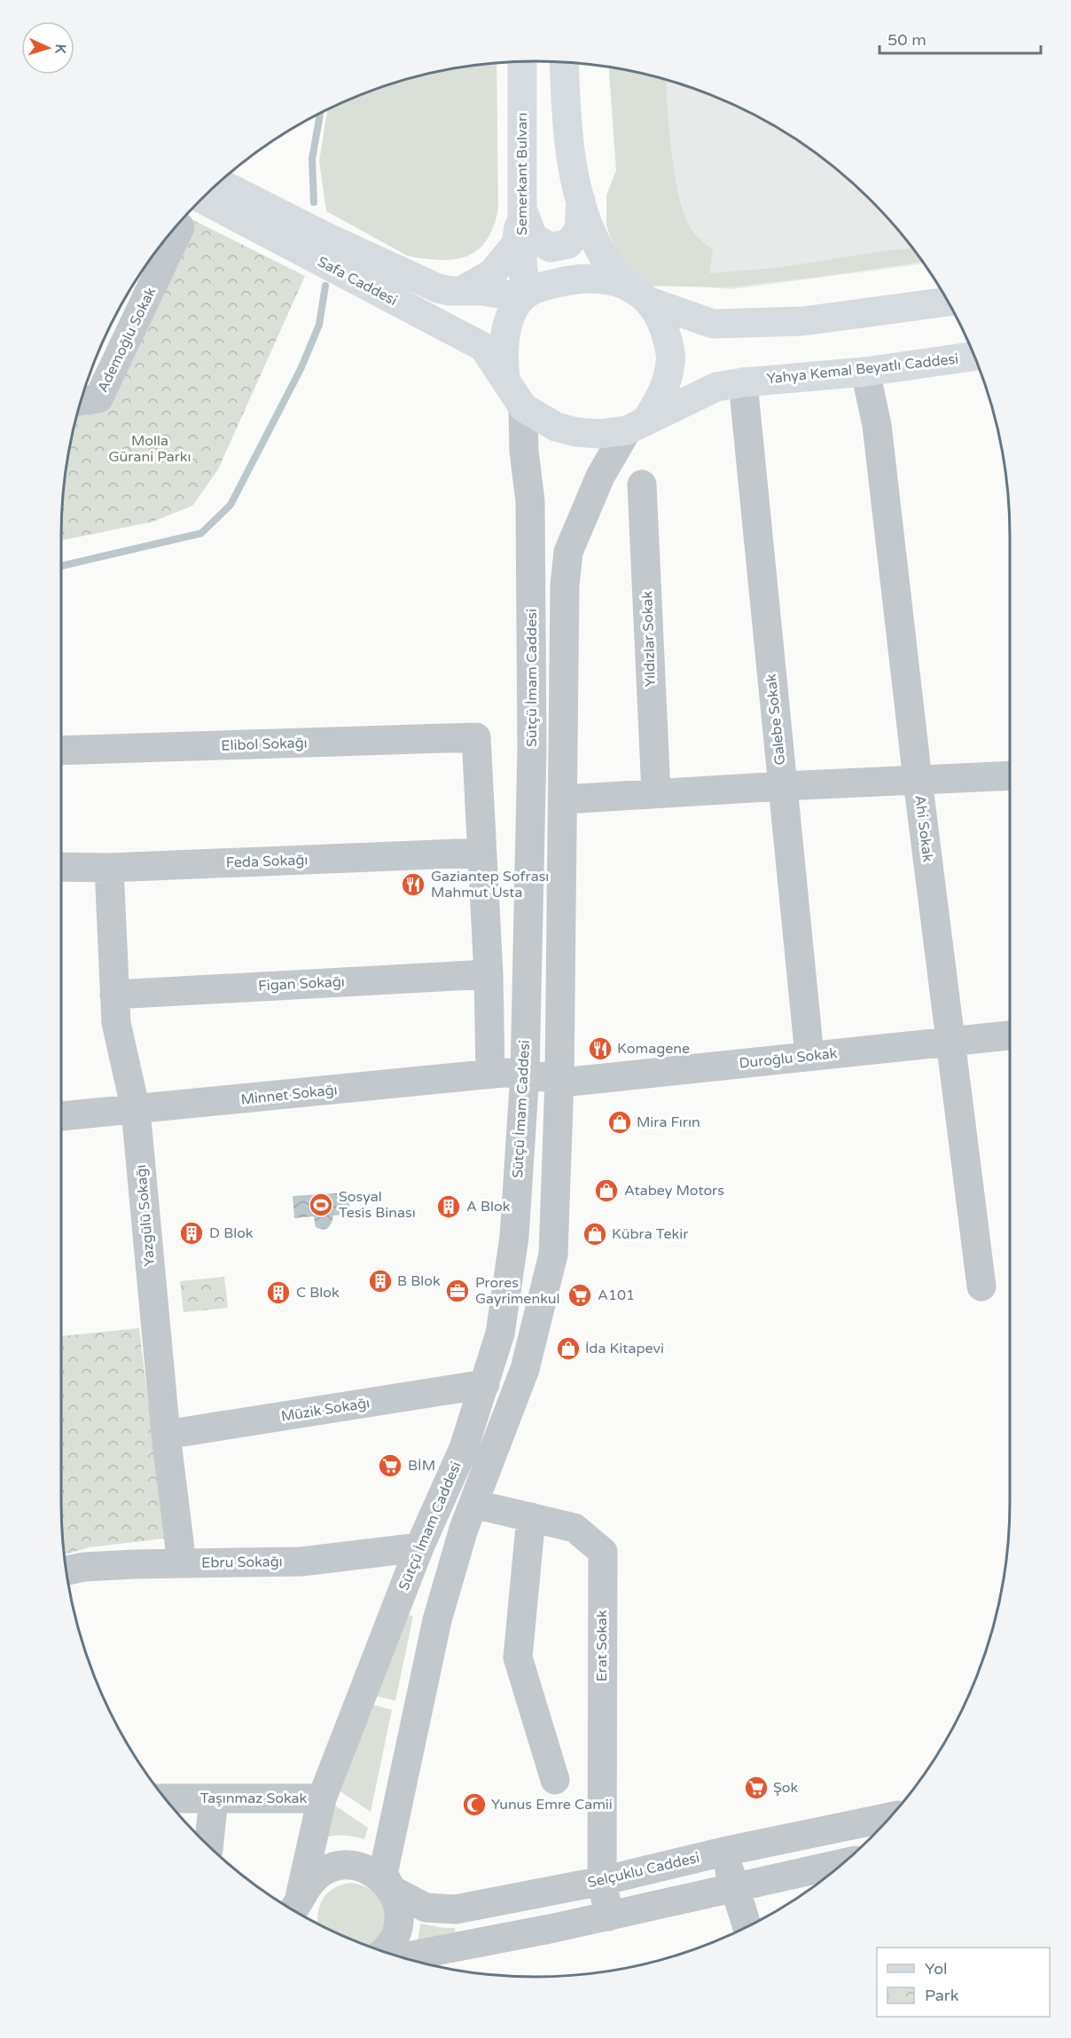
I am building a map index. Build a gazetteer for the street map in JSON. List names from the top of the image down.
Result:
{
  "streets": {
    "main road": ["Semerkant Bulvarı", "Safa Caddesi", "Yahya Kemal Beyatlı Caddesi"],
    "street": [
      "Ademoğlu Sokak",
      "Yıldızlar Sokak",
      "Sütçü İmam Caddesi",
      "Galebe Sokak",
      "Elibol Sokağı",
      "Ahi Sokak",
      "Feda Sokağı",
      "Figan Sokağı",
      "Duroğlu Sokak",
      "Minnet Sokağı",
      "Yazgülü Sokağı",
      "Müzik Sokağı",
      "Ebru Sokağı",
      "Erat Sokak",
      "Taşınmaz Sokak",
      "Selçuklu Caddesi"
    ]
  },
  "crossings": [
    ["Semerkant Bulvarı", "Safa Caddesi"],
    ["Semerkant Bulvarı", "Sütçü İmam Caddesi"],
    ["Safa Caddesi", "Sütçü İmam Caddesi"],
    ["Yahya Kemal Beyatlı Caddesi", "Galebe Sokak"],
    ["Yahya Kemal Beyatlı Caddesi", "Ahi Sokak"],
    ["Sütçü İmam Caddesi", "Duroğlu Sokak"],
    ["Sütçü İmam Caddesi", "Minnet Sokağı"],
    ["Sütçü İmam Caddesi", "Müzik Sokağı"],
    ["Sütçü İmam Caddesi", "Ebru Sokağı"],
    ["Sütçü İmam Caddesi", "Erat Sokak"],
    ["Sütçü İmam Caddesi", "Taşınmaz Sokak"],
    ["Sütçü İmam Caddesi", "Selçuklu Caddesi"],
    ["Galebe Sokak", "Duroğlu Sokak"],
    ["Elibol Sokağı", "Feda Sokağı"],
    ["Ahi Sokak", "Duroğlu Sokak"],
    ["Feda Sokağı", "Yazgülü Sokağı"],
    ["Figan Sokağı", "Yazgülü Sokağı"],
    ["Duroğlu Sokak", "Minnet Sokağı"],
    ["Minnet Sokağı", "Yazgülü Sokağı"],
    ["Yazgülü Sokağı", "Müzik Sokağı"],
    ["Yazgülü Sokağı", "Ebru Sokağı"],
    ["Erat Sokak", "Selçuklu Caddesi"]
  ],
  "parks": ["Molla Gürani Parkı"],
  "places": {
    "restaurant": ["Gaziantep Sofrası Mahmut Usta", "Komagene"],
    "shop": [
      "Mira Fırın",
      "Atabey Motors",
      "Kübra Tekir",
      "İda Kitapevi"
    ],
    "sports": ["Sosyal Tesis Binası"],
    "building": [
      "A Blok",
      "D Blok",
      "B Blok",
      "C Blok"
    ],
    "office": ["Prores Gayrimenkul"],
    "supermarket": ["A101", "BİM", "Şok"],
    "mosque": ["Yunus Emre Camii"]
  },
  "legend": ["Yol", "Park"],
  "scale_bar": "50 m",
  "north": "right"
}
